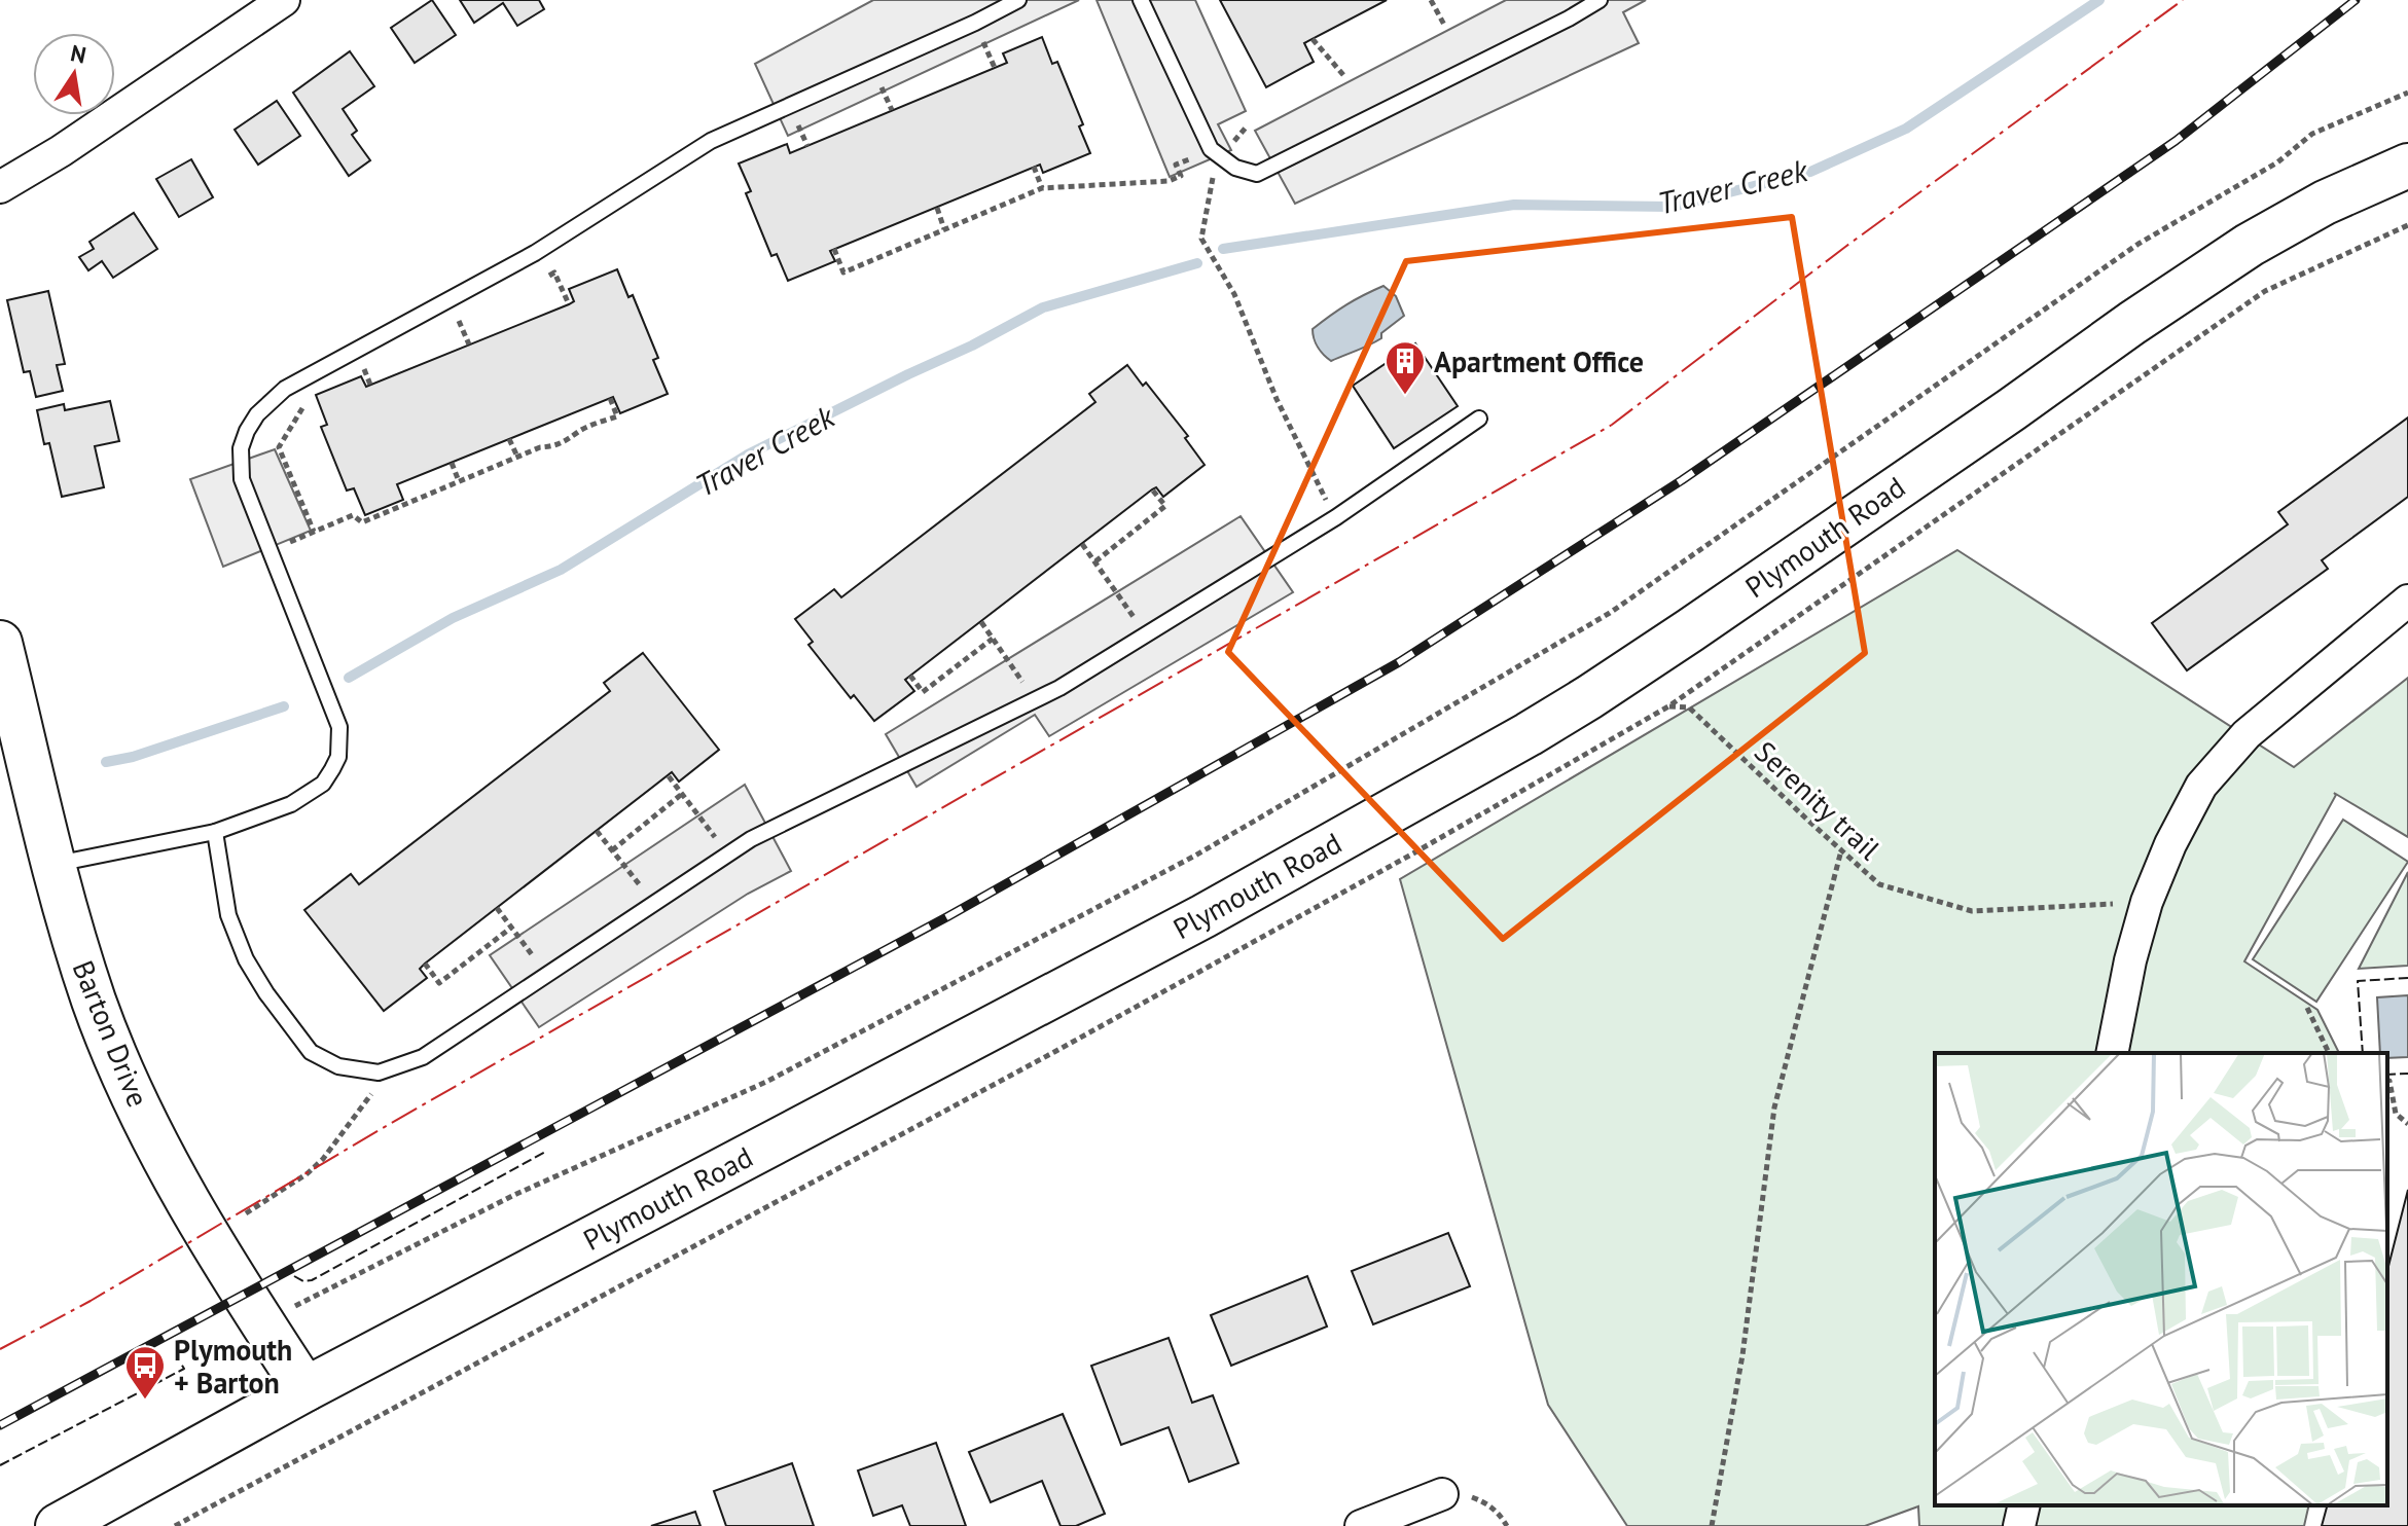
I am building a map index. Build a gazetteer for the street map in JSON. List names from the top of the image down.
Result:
{
  "streets": {
    "main road": ["Plymouth Road", "Barton Drive"],
    "path": ["Serenity trail"]
  },
  "crossings": [
    ["Plymouth Road", "Barton Drive"]
  ],
  "water": ["Traver Creek"],
  "places": {
    "building": ["Apartment Office"],
    "bus stop": ["Plymouth + Barton"]
  },
  "north": "top"
}
